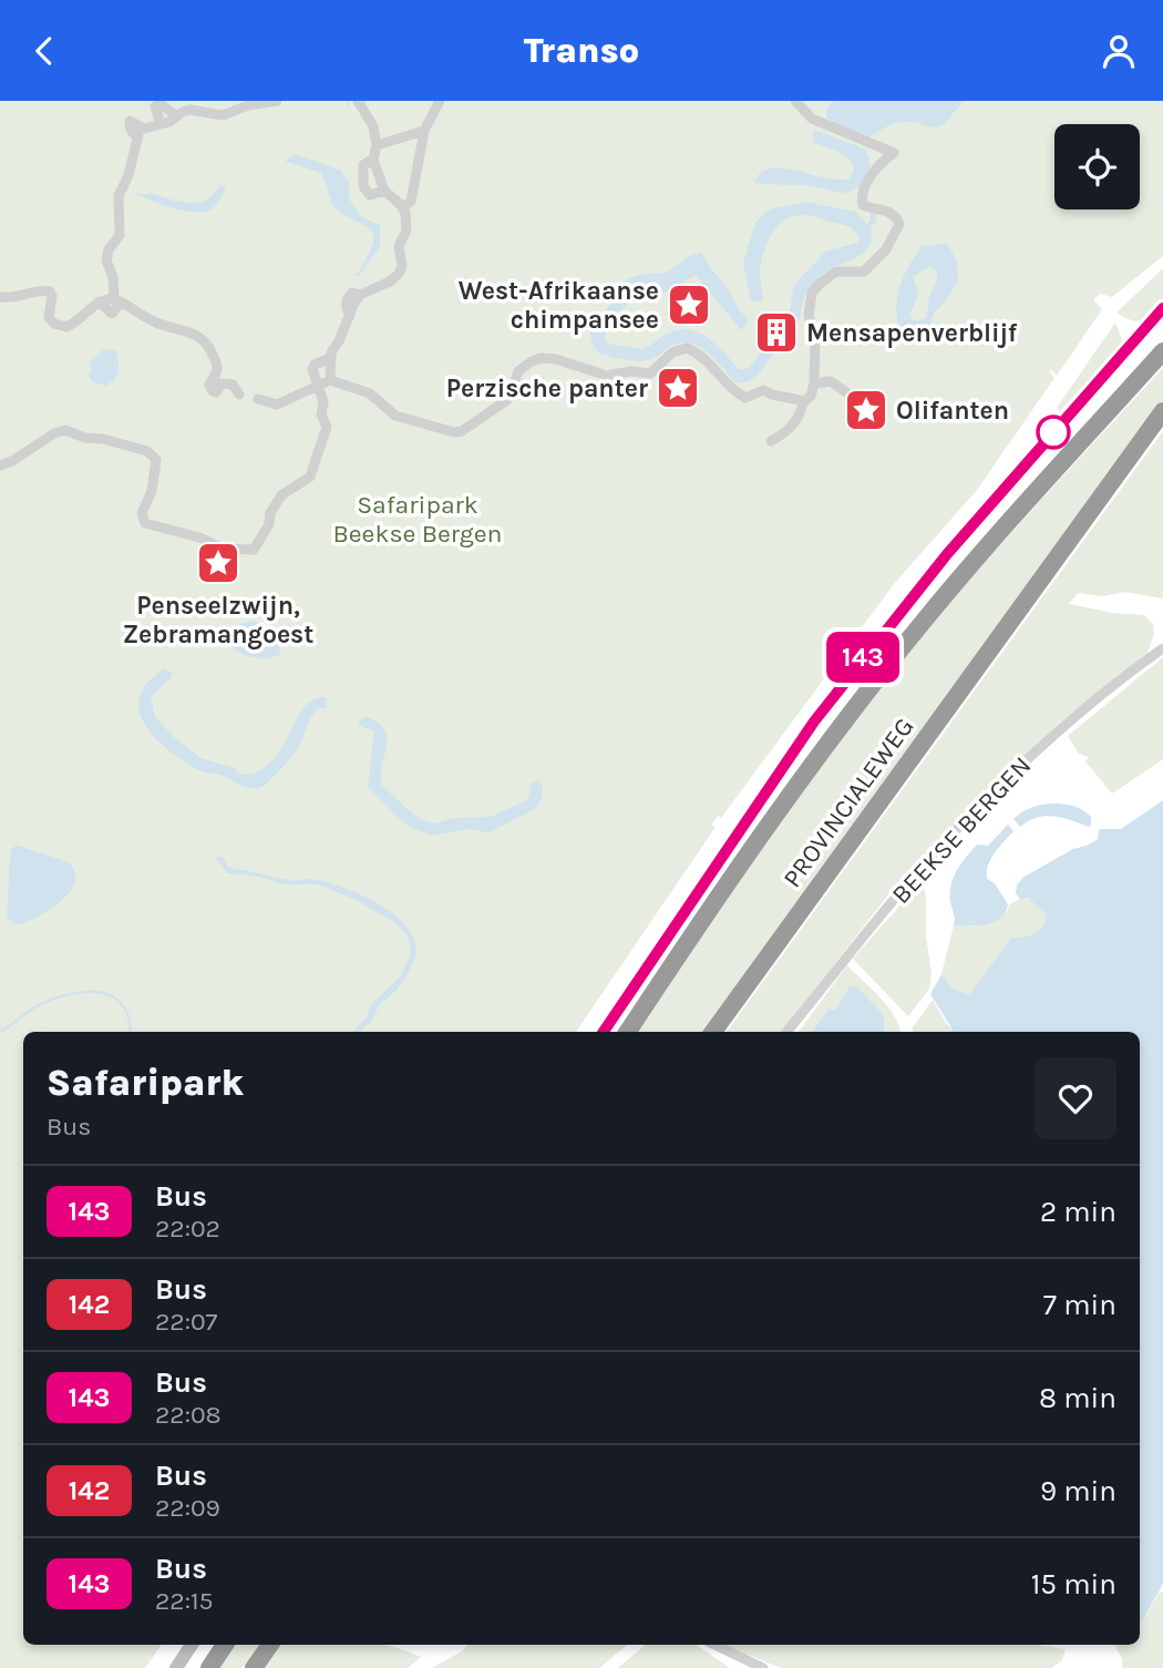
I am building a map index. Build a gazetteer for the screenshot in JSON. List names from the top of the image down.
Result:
{
  "streets": {
    "highway": ["PROVINCIALEWEG"],
    "street": ["BEEKSE BERGEN"]
  },
  "parks": ["Safaripark Beekse Bergen"],
  "places": {
    "place": [
      "West-Afrikaanse chimpansee",
      "Perzische panter",
      "Olifanten",
      "Penseelzwijn, Zebramangoest"
    ],
    "building": ["Mensapenverblijf"]
  },
  "lines": ["bus line 143"],
  "page": {
    "header": "Transo",
    "on_map": "143",
    "heading": ["Safaripark", "Bus"],
    "list": [
      {
        "mark": "143",
        "name": "Bus",
        "note": "22:02",
        "value": "2 min"
      },
      {
        "mark": "142",
        "name": "Bus",
        "note": "22:07",
        "value": "7 min"
      },
      {
        "mark": "143",
        "name": "Bus",
        "note": "22:08",
        "value": "8 min"
      },
      {
        "mark": "142",
        "name": "Bus",
        "note": "22:09",
        "value": "9 min"
      },
      {
        "mark": "143",
        "name": "Bus",
        "note": "22:15",
        "value": "15 min"
      }
    ]
  }
}
